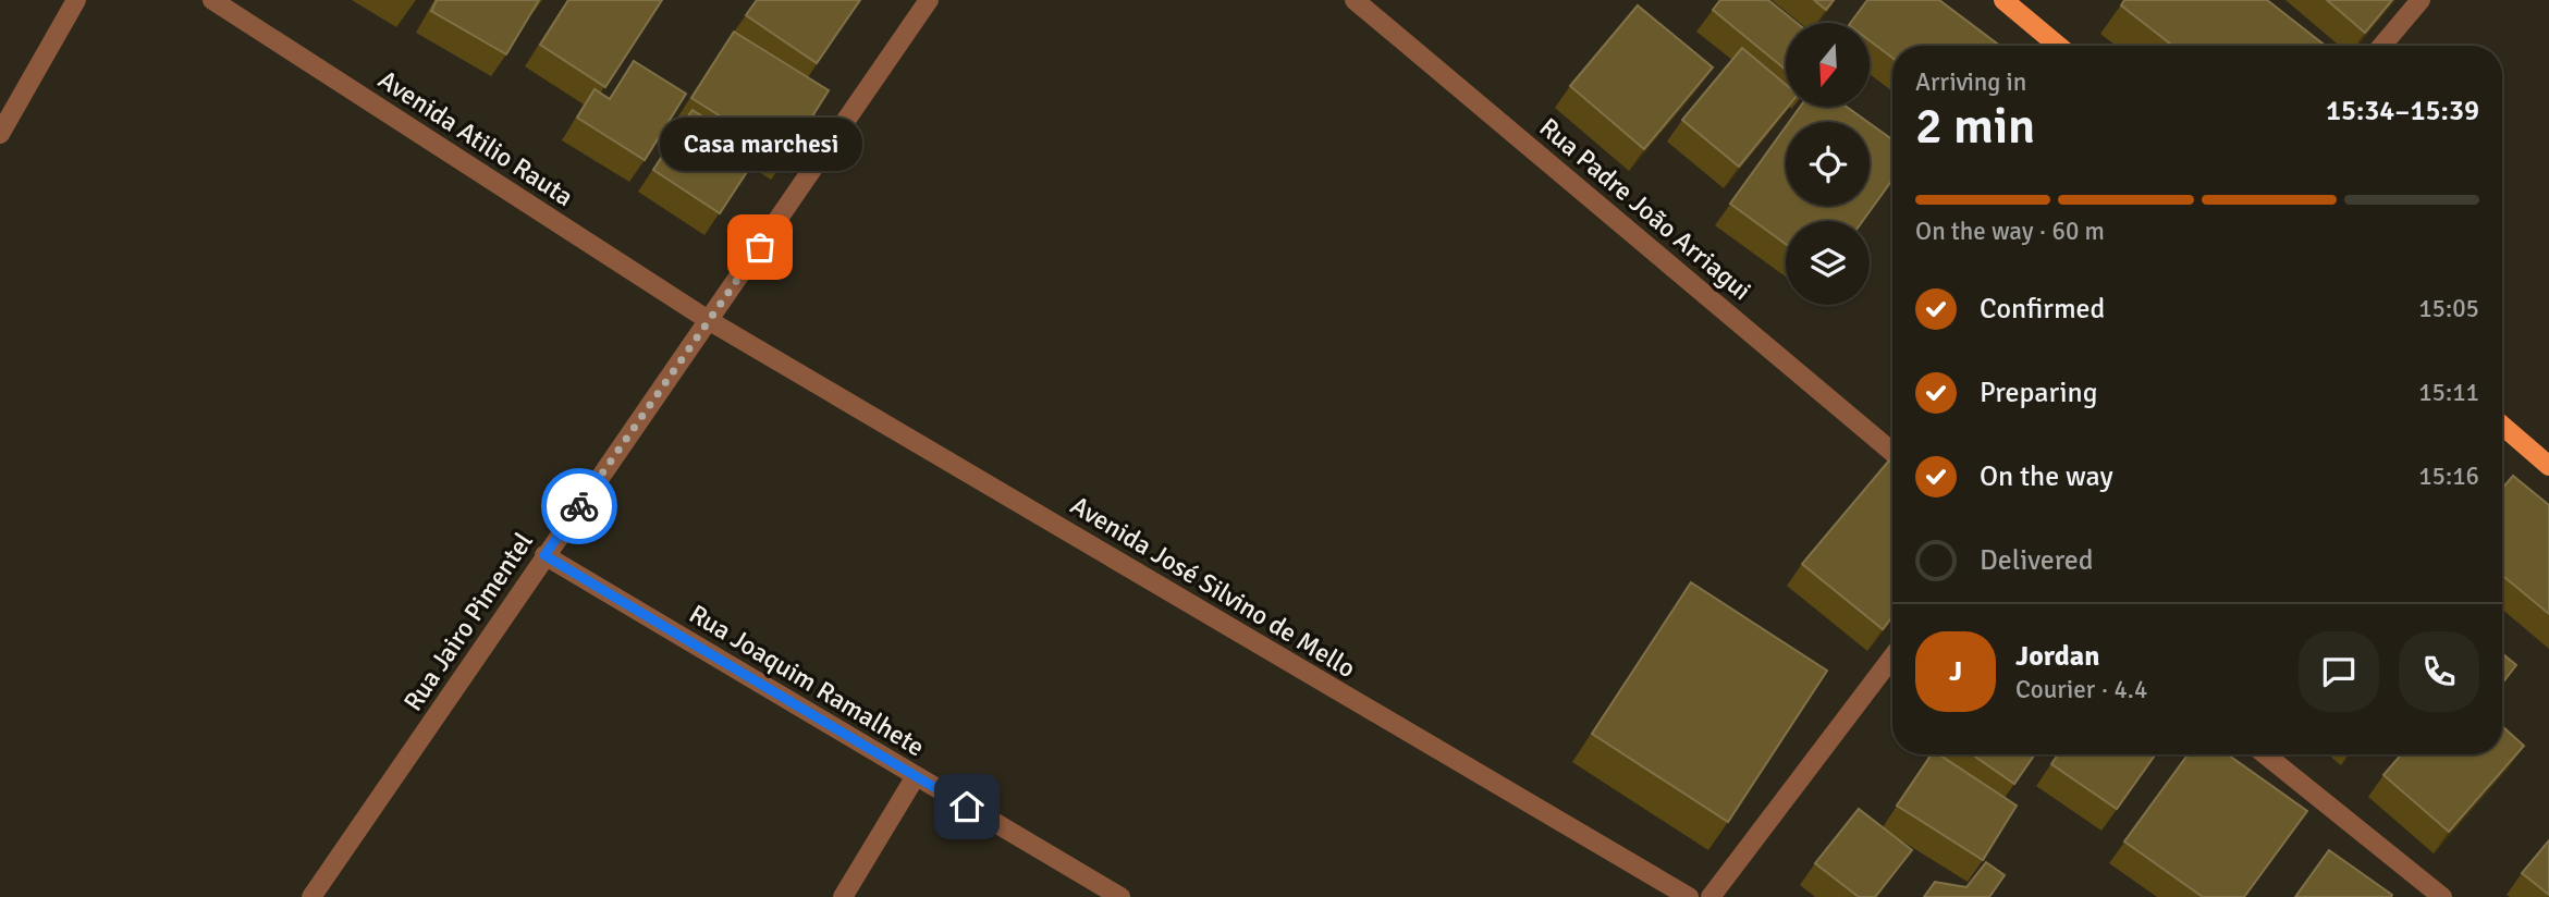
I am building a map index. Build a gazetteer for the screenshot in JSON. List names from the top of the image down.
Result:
{
  "streets": {
    "street": [
      "Avenida Atilio Rauta",
      "Rua Padre João Arriagui",
      "Avenida José Silvino de Mello",
      "Rua Jairo Pimentel",
      "Rua Joaquim Ramalhete"
    ]
  },
  "crossings": [
    ["Avenida Atilio Rauta", "Avenida José Silvino de Mello"],
    ["Avenida Atilio Rauta", "Rua Jairo Pimentel"],
    ["Avenida José Silvino de Mello", "Rua Jairo Pimentel"],
    ["Rua Jairo Pimentel", "Rua Joaquim Ramalhete"]
  ],
  "places": ["Casa marchesi"],
  "north": "bottom",
  "page": {
    "heading": ["2 min", "Arriving in", "15:34–15:39"],
    "panel": ["Jordan", "Courier · 4.4"],
    "bubble": "Casa marchesi",
    "bar": "On the way · 60 m",
    "list": [
      ["Confirmed", "15:05"],
      ["Preparing", "15:11"],
      ["On the way", "15:16"],
      "Delivered"
    ],
    "round": "J"
  }
}
